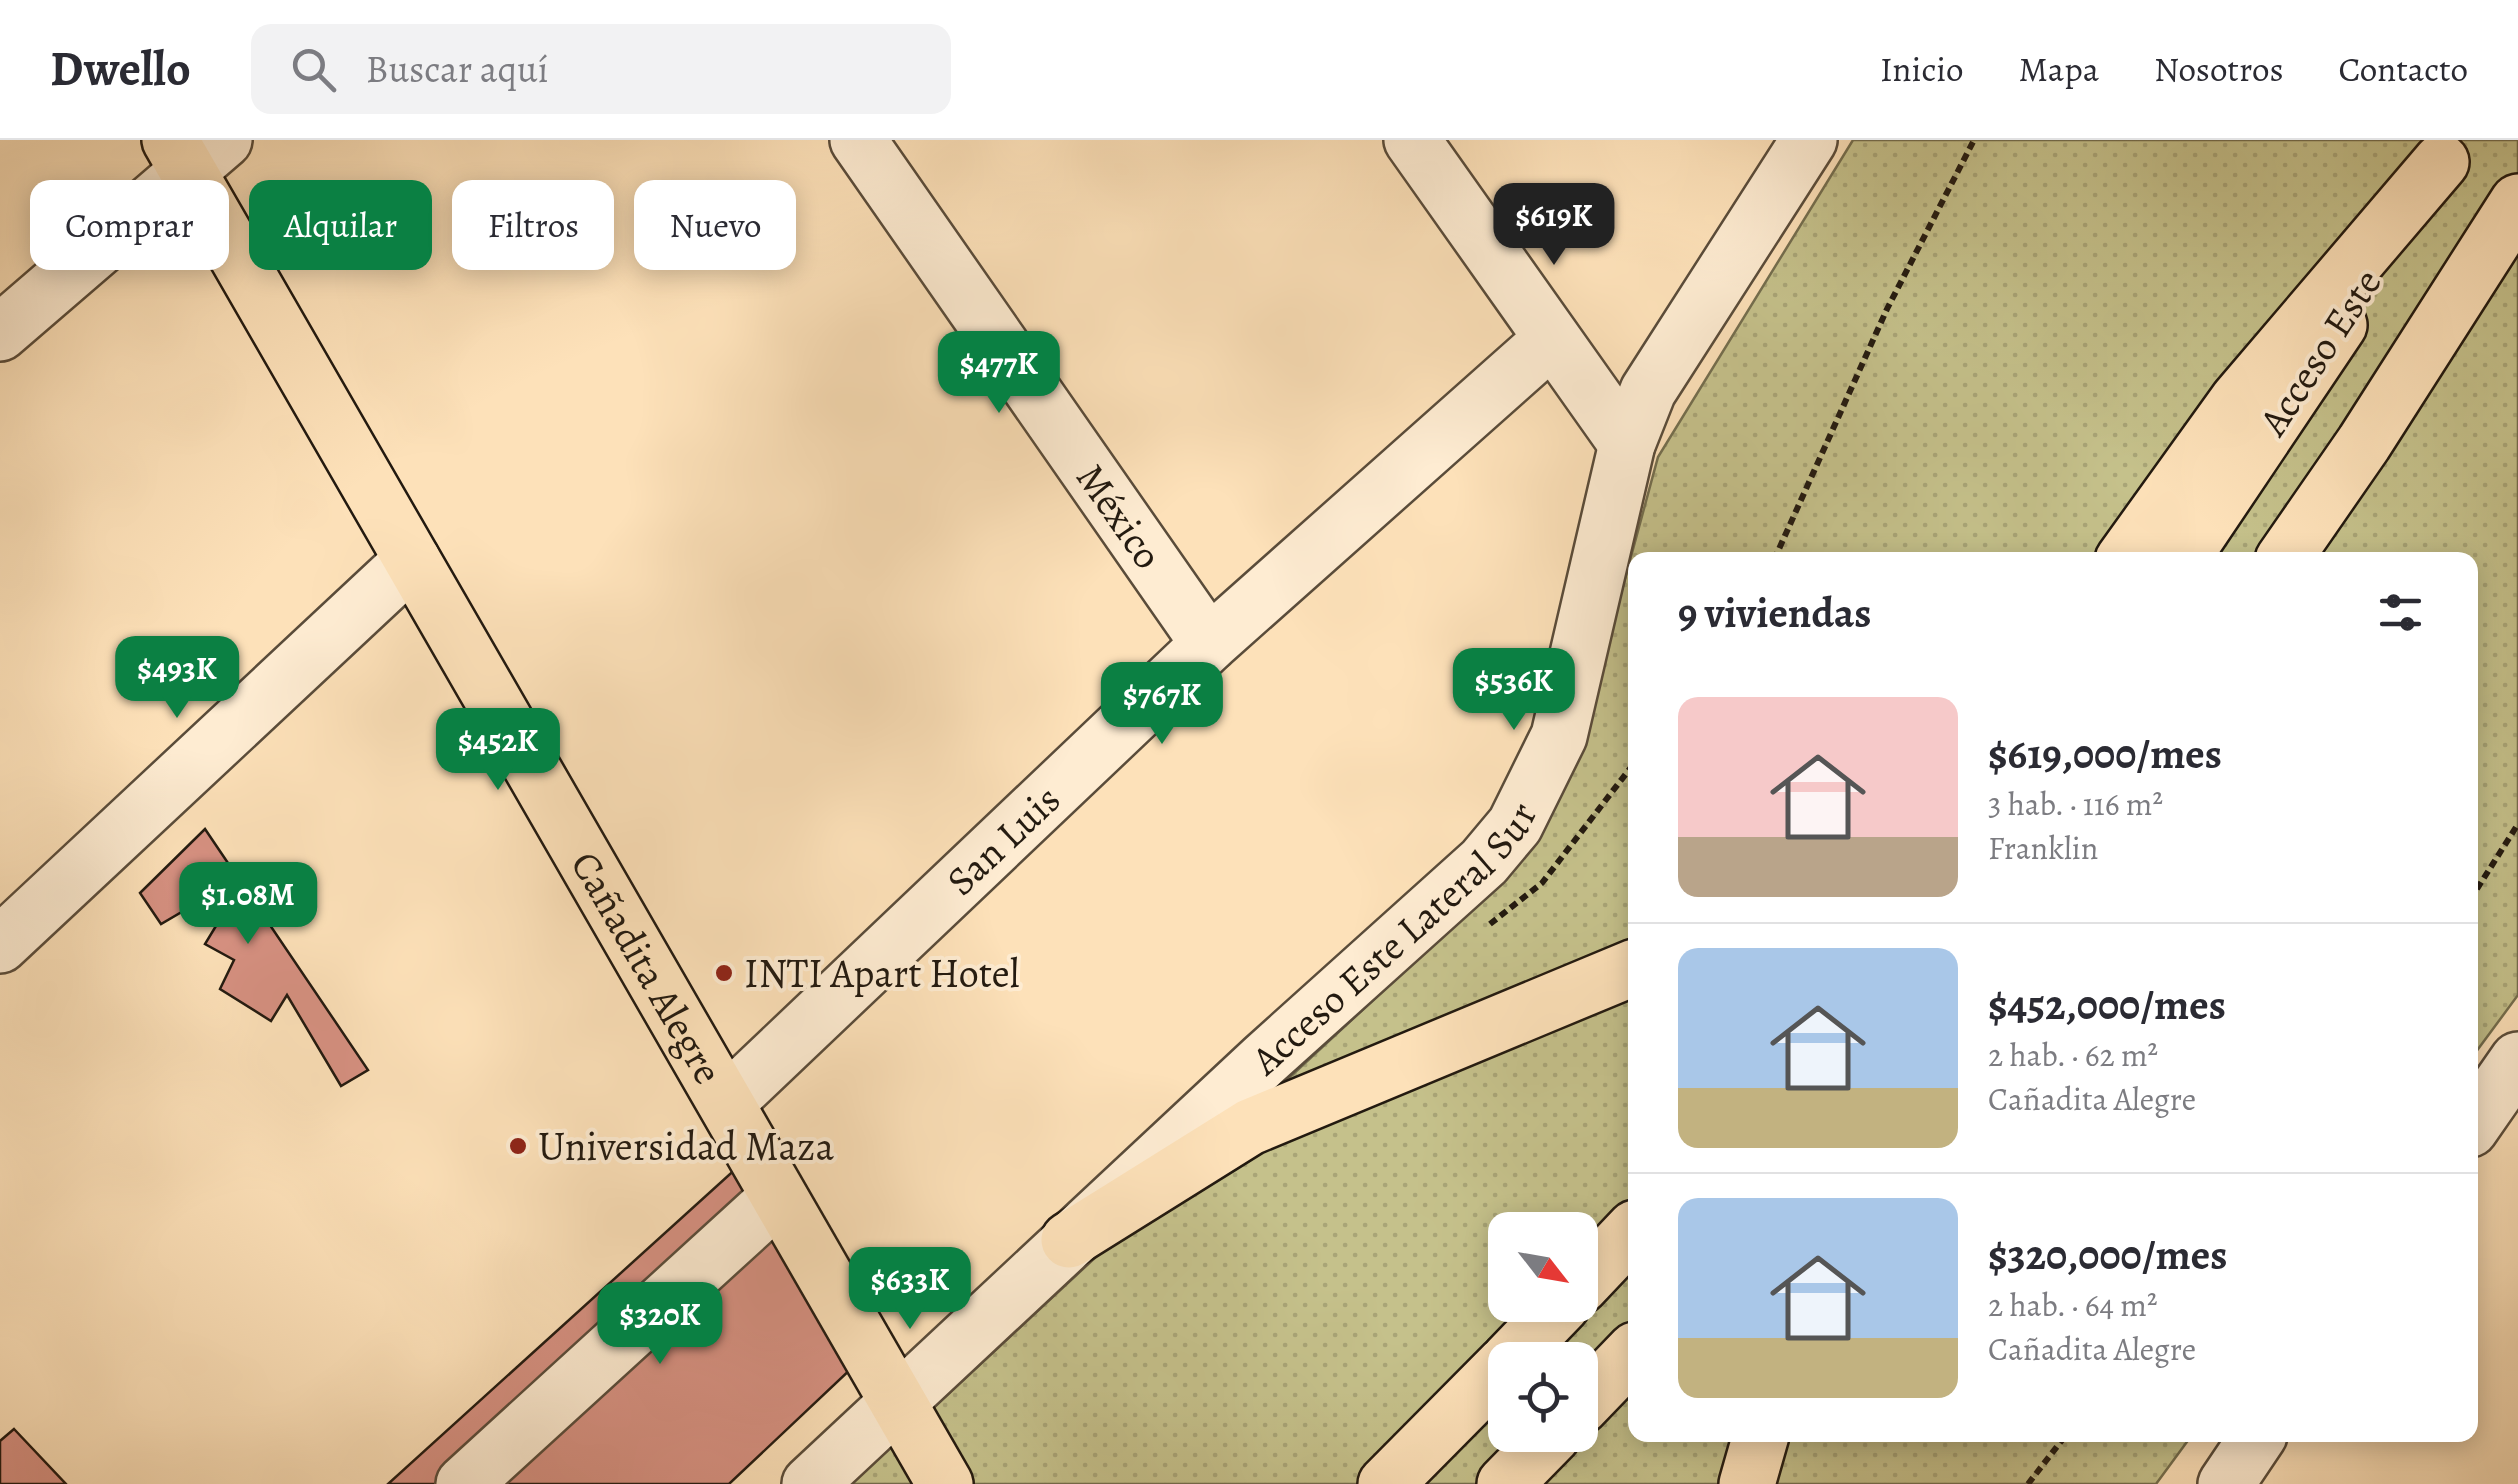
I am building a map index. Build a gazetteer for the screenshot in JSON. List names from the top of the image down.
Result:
{
  "streets": {
    "main road": ["Acceso Este", "Cañadita Alegre"],
    "street": ["México", "San Luis", "Acceso Este Lateral Sur"]
  },
  "crossings": [
    ["México", "San Luis"],
    ["San Luis", "Cañadita Alegre"],
    ["Acceso Este Lateral Sur", "Cañadita Alegre"]
  ],
  "places": ["INTI Apart Hotel", "Universidad Maza"],
  "north": "bottom right",
  "page": {
    "header": "Dwello",
    "search": "Buscar aquí",
    "nav": [
      "Inicio",
      "Mapa",
      "Nosotros",
      "Contacto"
    ],
    "chip": [
      "Comprar",
      "Alquilar",
      "Filtros",
      "Nuevo"
    ],
    "price": [
      "$619K",
      "$477K",
      "$493K",
      "$536K",
      "$767K",
      "$452K",
      "$1.08M",
      "$633K",
      "$320K"
    ],
    "heading": "9 viviendas",
    "list": [
      {
        "name": "$619,000/mes",
        "note": "3 hab. · 116 m² · Franklin"
      },
      {
        "name": "$452,000/mes",
        "note": "2 hab. · 62 m² · Cañadita Alegre"
      },
      {
        "name": "$320,000/mes",
        "note": "2 hab. · 64 m² · Cañadita Alegre"
      }
    ]
  }
}
